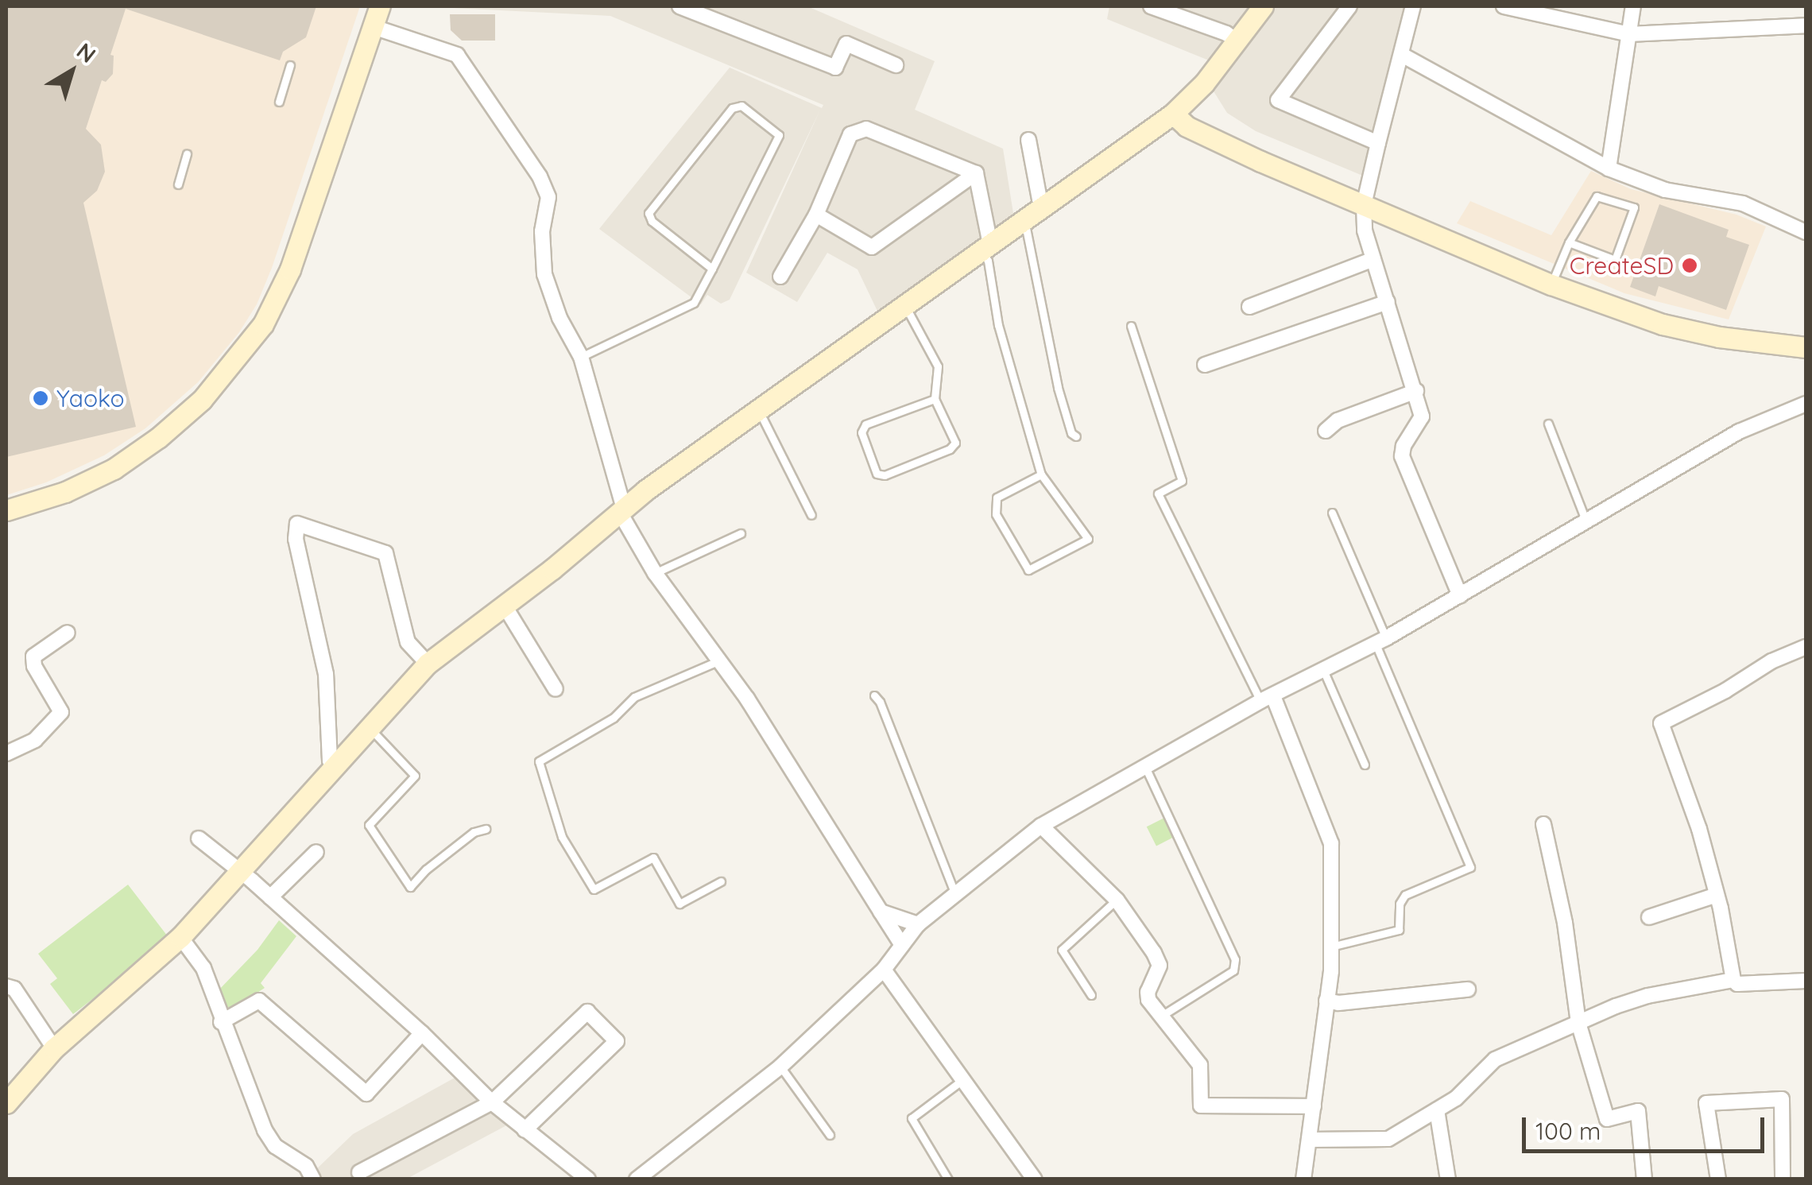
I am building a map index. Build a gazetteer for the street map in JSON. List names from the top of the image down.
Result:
{
  "places": ["CreateSD", "Yaoko"],
  "scale_bar": "100 m",
  "north": "top right"
}
